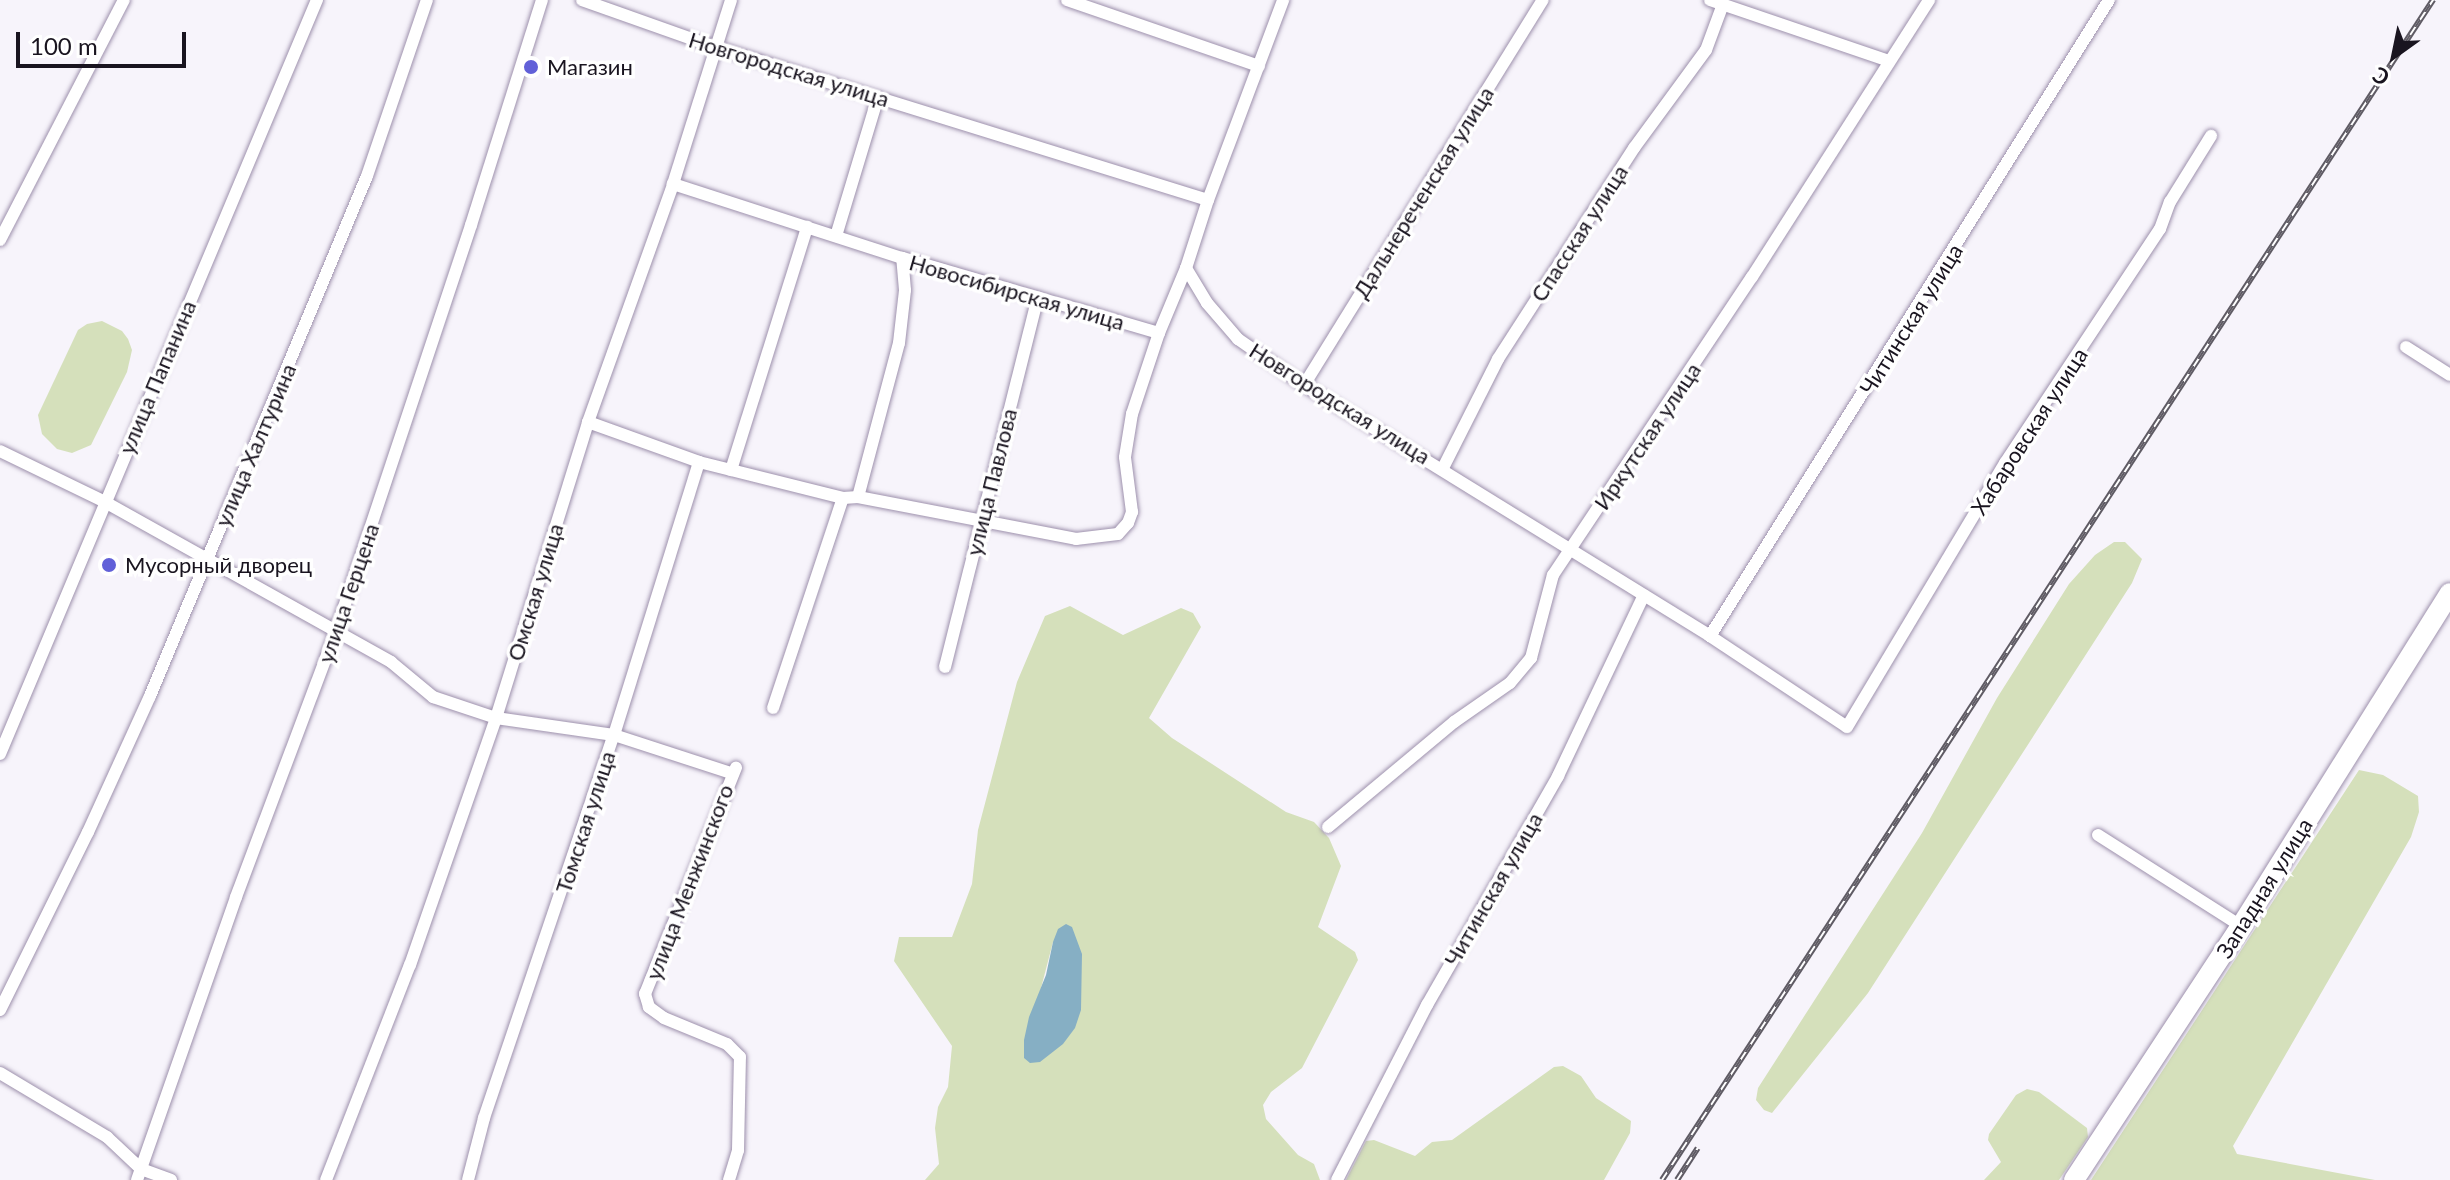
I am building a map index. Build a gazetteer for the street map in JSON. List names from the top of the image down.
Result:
{
  "streets": {
    "main road": ["Западная улица"],
    "street": [
      "Новгородская улица",
      "Дальнереченская улица",
      "Спасская улица",
      "Новосибирская улица",
      "Читинская улица",
      "улица Папанина",
      "Хабаровская улица",
      "Иркутская улица",
      "улица Халтурина",
      "улица Павлова",
      "Омская улица",
      "улица Герцена",
      "Томская улица",
      "улица Менжинского"
    ]
  },
  "crossings": [
    ["Новгородская улица", "Дальнереченская улица"],
    ["Новгородская улица", "Спасская улица"],
    ["Новгородская улица", "Читинская улица"],
    ["Новгородская улица", "Хабаровская улица"],
    ["Новгородская улица", "Иркутская улица"],
    ["Новгородская улица", "Омская улица"],
    ["Новосибирская улица", "улица Павлова"],
    ["Новосибирская улица", "Омская улица"],
    ["Томская улица", "улица Менжинского"]
  ],
  "places": ["Магазин", "Мусорный дворец"],
  "scale_bar": "100 m",
  "north": "bottom left"
}
